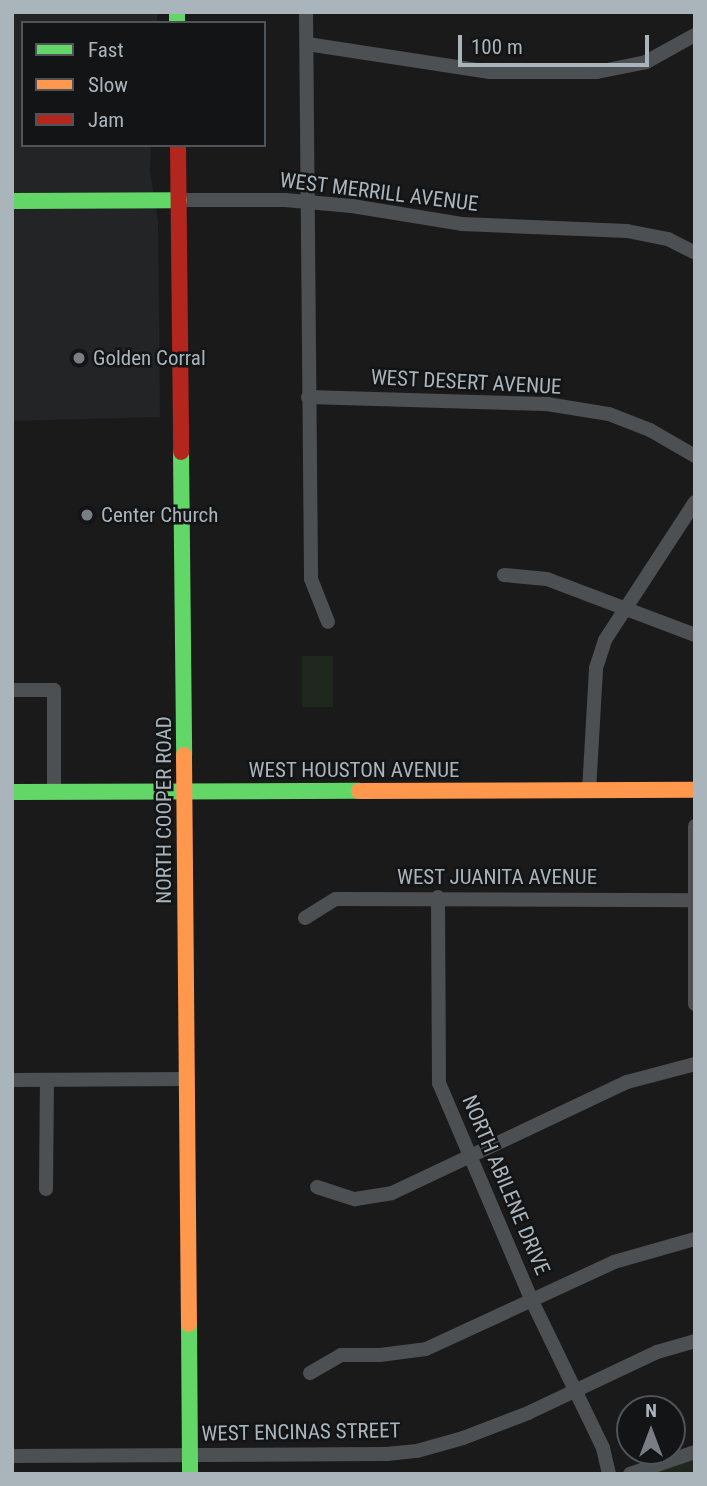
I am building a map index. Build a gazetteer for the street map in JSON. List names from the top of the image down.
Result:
{
  "streets": {
    "main road": ["WEST MERRILL AVENUE", "WEST HOUSTON AVENUE", "NORTH COOPER ROAD"],
    "street": [
      "WEST DESERT AVENUE",
      "WEST JUANITA AVENUE",
      "NORTH ABILENE DRIVE",
      "WEST ENCINAS STREET"
    ]
  },
  "crossings": [
    ["WEST MERRILL AVENUE", "NORTH COOPER ROAD"],
    ["WEST HOUSTON AVENUE", "NORTH COOPER ROAD"],
    ["NORTH COOPER ROAD", "WEST ENCINAS STREET"],
    ["WEST JUANITA AVENUE", "NORTH ABILENE DRIVE"],
    ["NORTH ABILENE DRIVE", "WEST ENCINAS STREET"]
  ],
  "places": ["Golden Corral", "Center Church"],
  "legend": ["Fast", "Slow", "Jam"],
  "scale_bar": "100 m",
  "north": "top"
}
